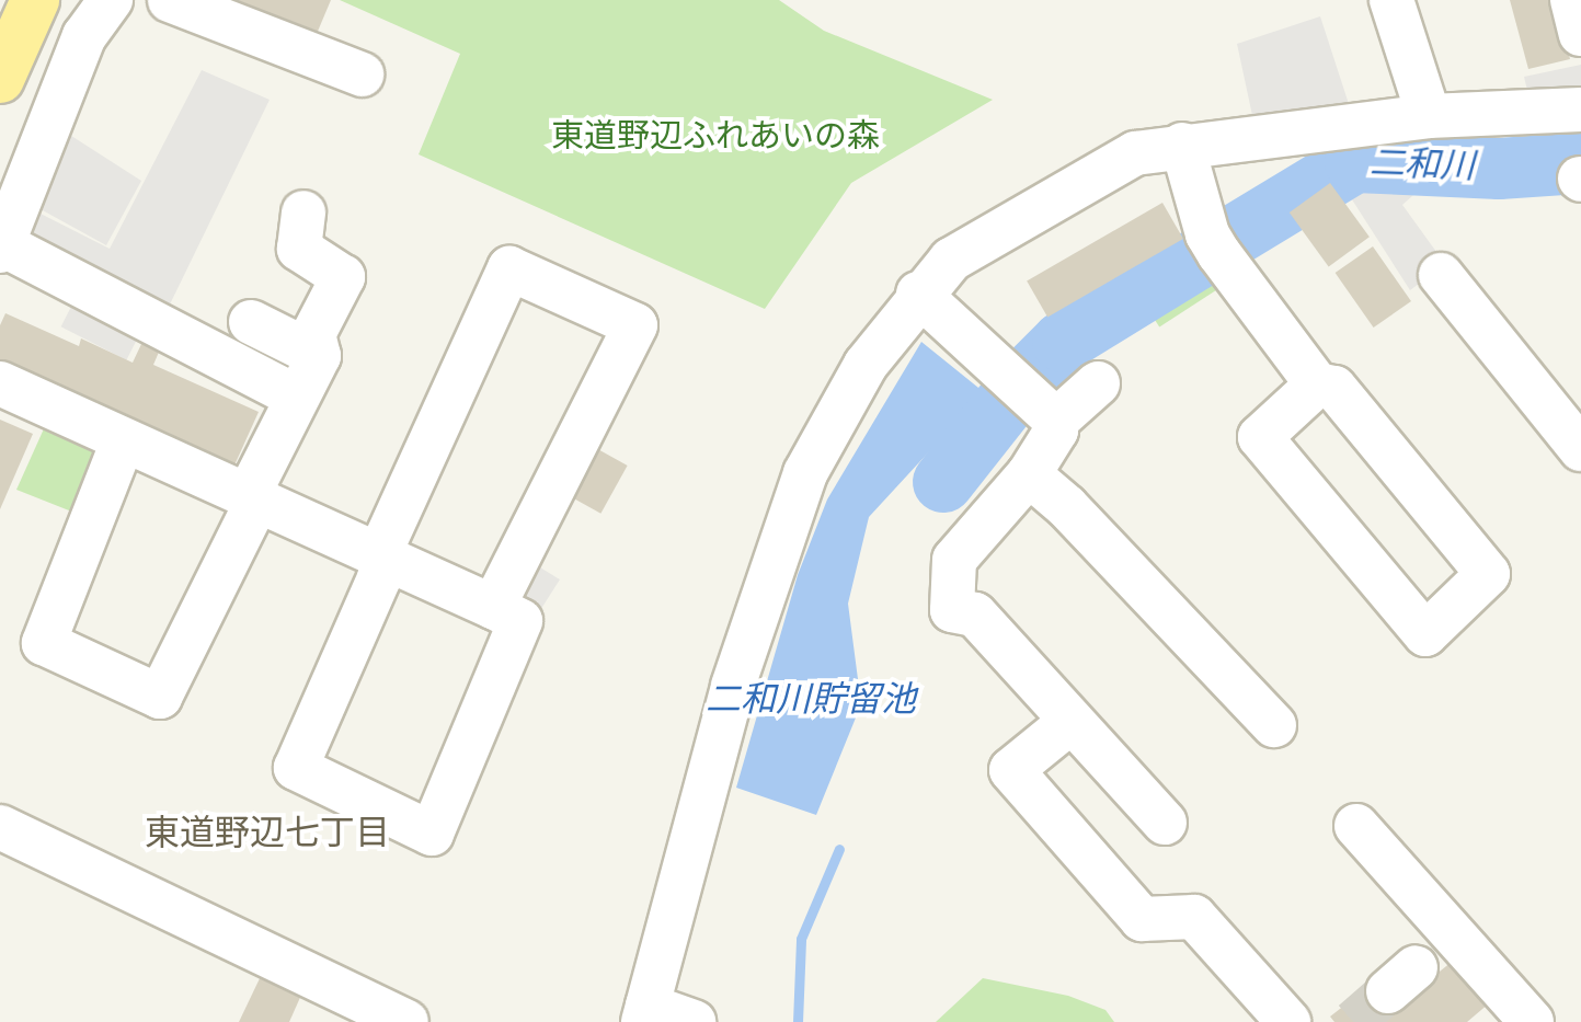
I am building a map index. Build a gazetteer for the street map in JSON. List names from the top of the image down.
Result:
{
  "districts": ["東道野辺七丁目"],
  "water": ["二和川", "二和川貯留池"],
  "parks": ["東道野辺ふれあいの森"]
}
